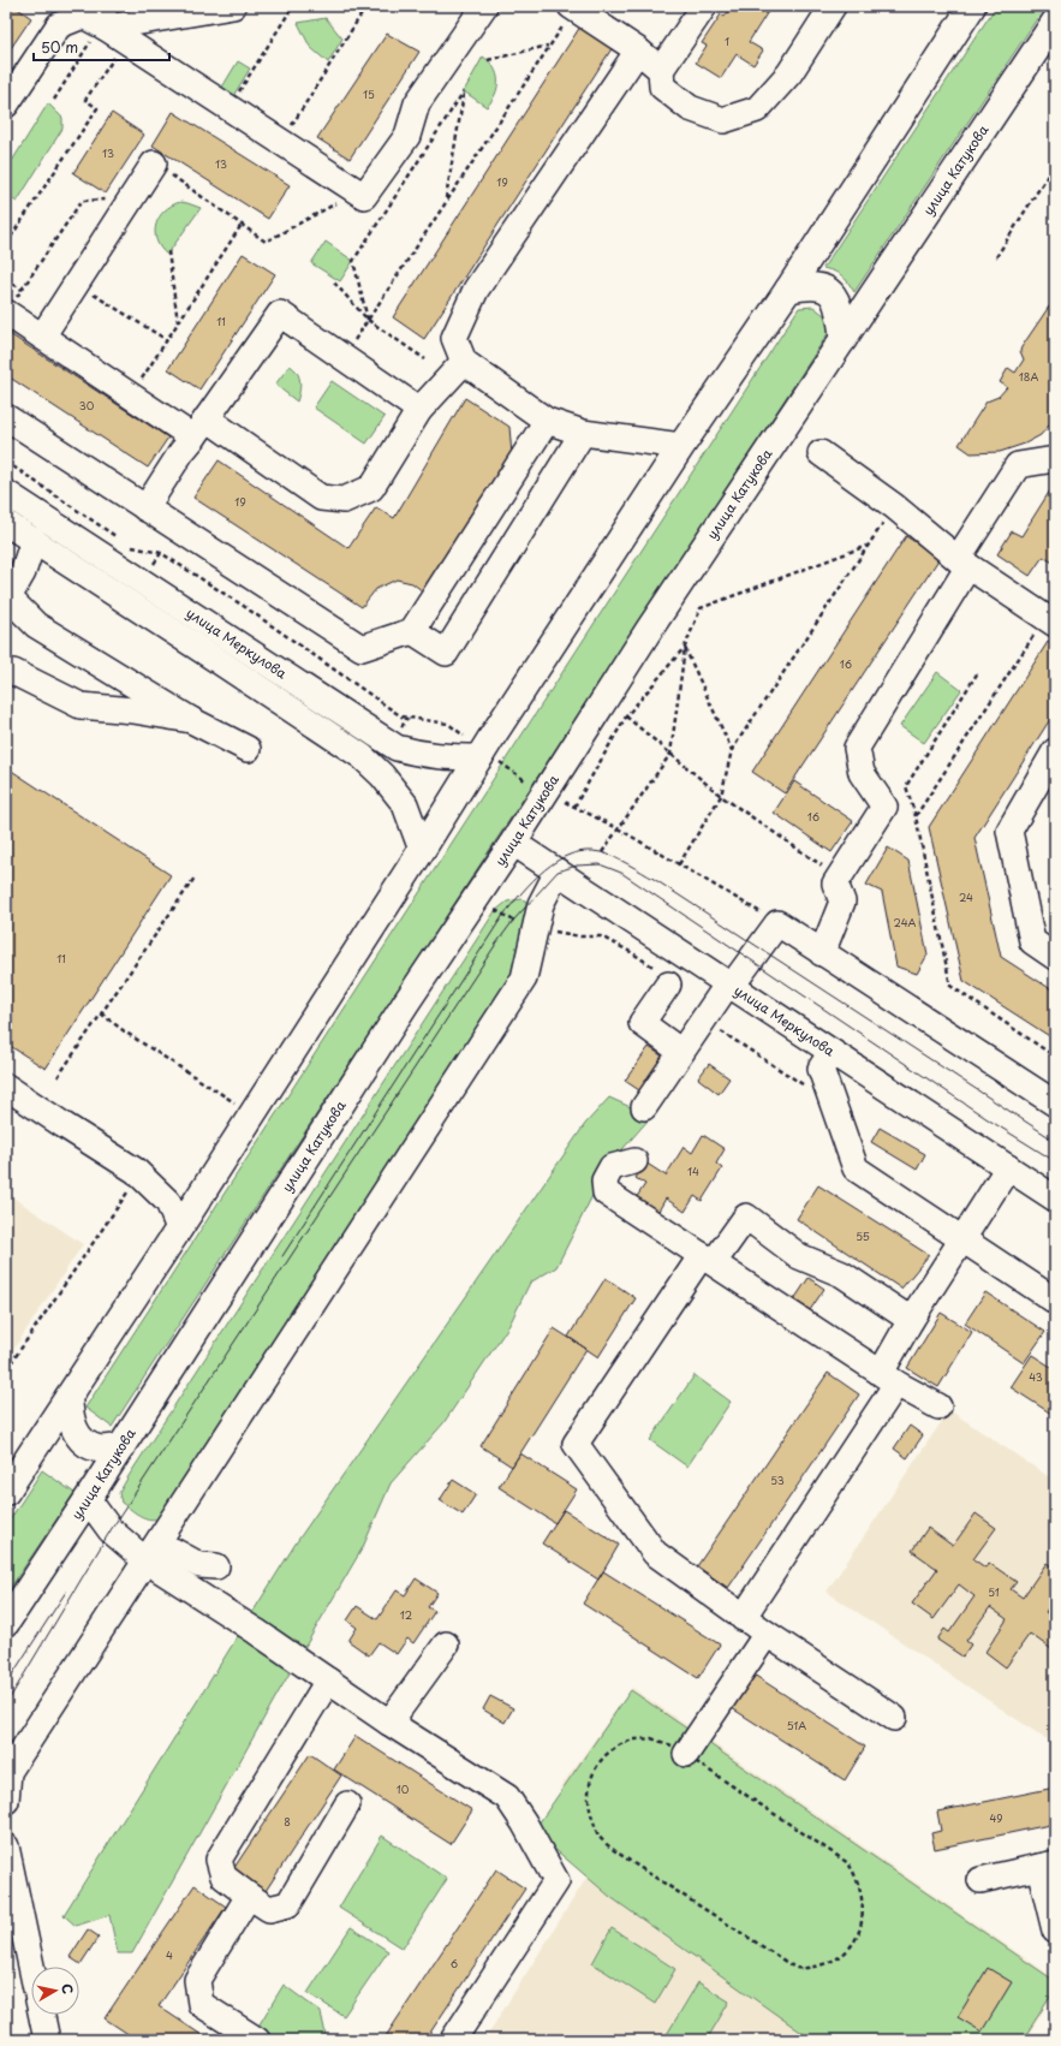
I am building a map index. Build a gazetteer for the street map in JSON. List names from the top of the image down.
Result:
{
  "streets": {
    "main road": ["улица Катукова"],
    "street": ["улица Меркулова"]
  },
  "crossings": [
    ["улица Катукова", "улица Меркулова"]
  ],
  "house_numbers": [
    "1",
    "15",
    "13",
    "13",
    "19",
    "11",
    "18А",
    "30",
    "19",
    "16",
    "16",
    "24",
    "24А",
    "11",
    "14",
    "55",
    "43",
    "53",
    "51",
    "12",
    "51А",
    "10",
    "49",
    "8",
    "4",
    "6"
  ],
  "scale_bar": "50 m",
  "north": "right"
}
